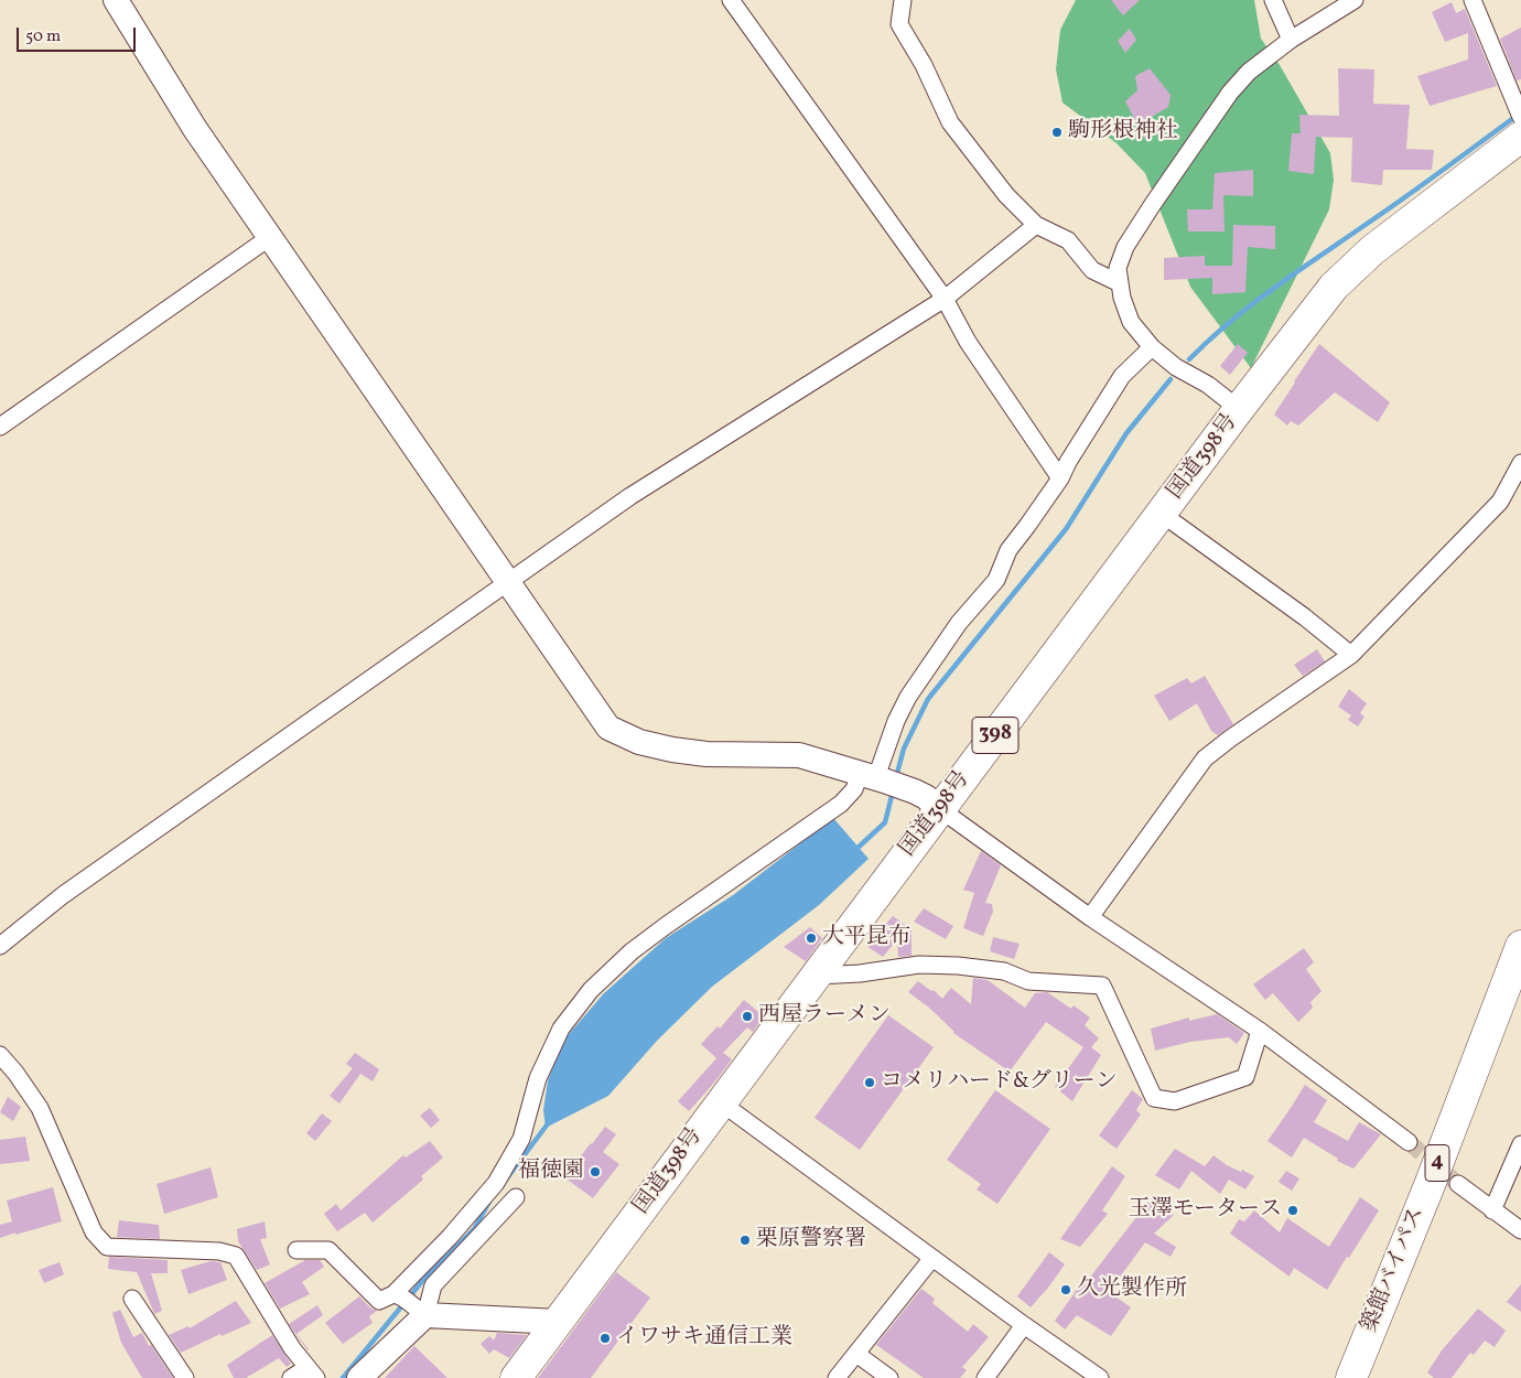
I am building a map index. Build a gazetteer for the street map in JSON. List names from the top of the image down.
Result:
{
  "streets": {
    "highway": [
      "国道398号",
      "398",
      "4",
      "築館バイパス"
    ]
  },
  "places": [
    "駒形根神社",
    "大平昆布",
    "西屋ラーメン",
    "コメリハード&グリーン",
    "福徳園",
    "玉澤モータース",
    "栗原警察署",
    "久光製作所",
    "イワサキ通信工業"
  ],
  "scale_bar": "50 m"
}
